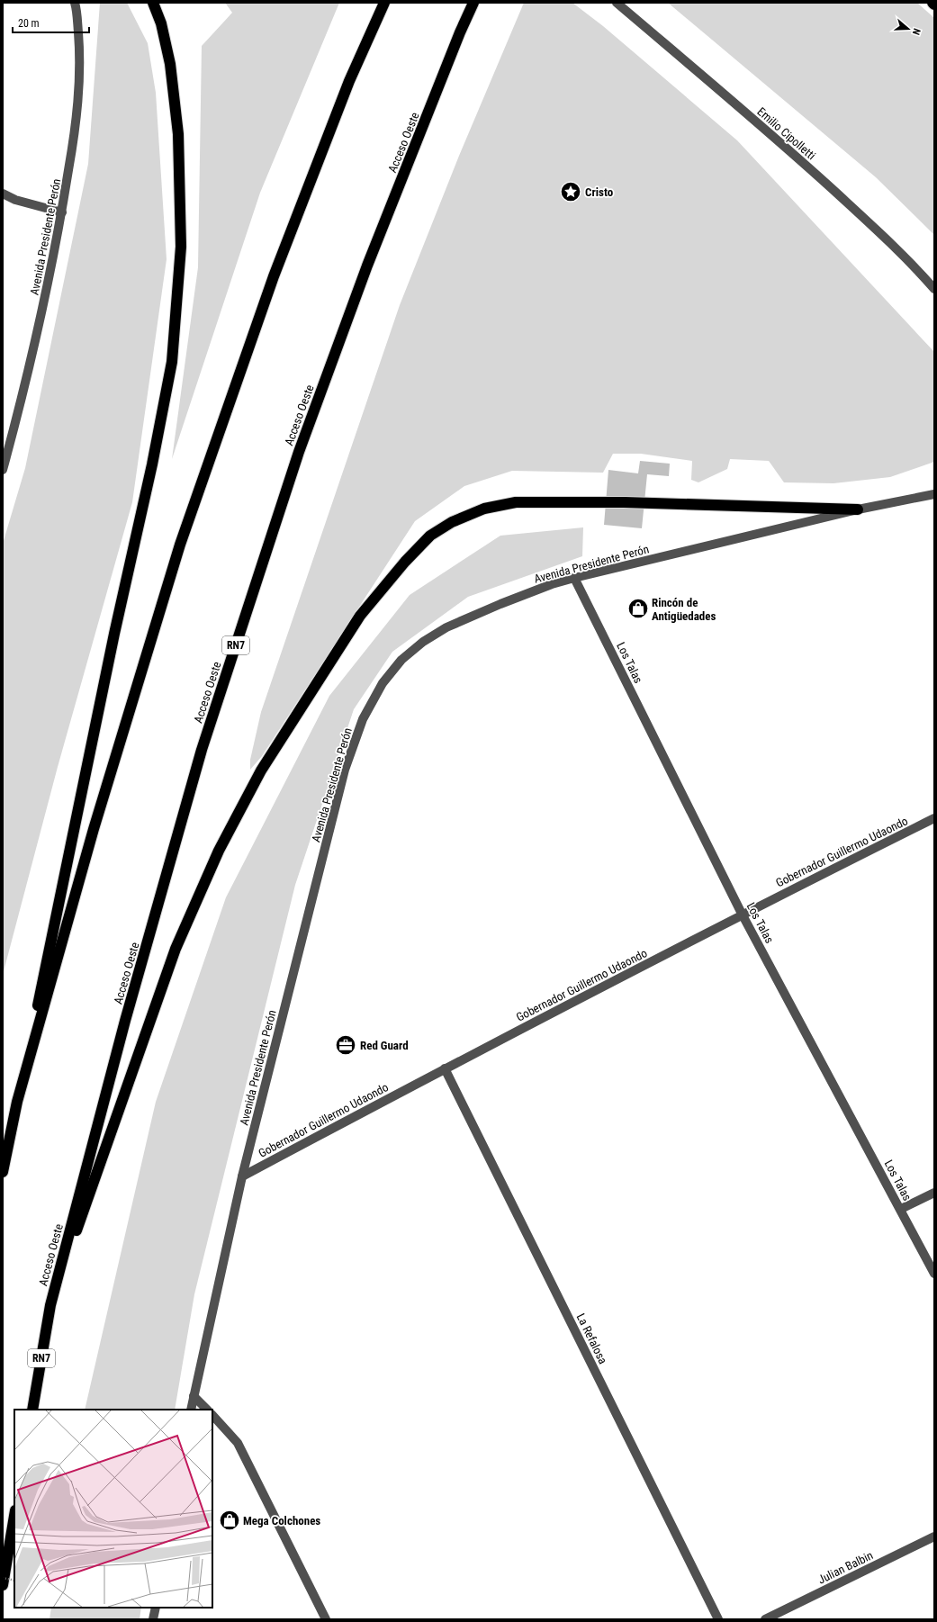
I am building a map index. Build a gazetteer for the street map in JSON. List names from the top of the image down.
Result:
{
  "streets": {
    "highway": ["Acceso Oeste", "RN7"],
    "street": [
      "Emilio Cipolletti",
      "Avenida Presidente Perón",
      "Los Talas",
      "Gobernador Guillermo Udaondo",
      "La Refalosa",
      "Julian Balbin"
    ]
  },
  "crossings": [
    ["Avenida Presidente Perón", "Los Talas"],
    ["Avenida Presidente Perón", "Gobernador Guillermo Udaondo"],
    ["Los Talas", "Gobernador Guillermo Udaondo"],
    ["Gobernador Guillermo Udaondo", "La Refalosa"]
  ],
  "places": {
    "place": ["Cristo"],
    "shop": ["Rincón de Antigüedades", "Mega Colchones"],
    "office": ["Red Guard"]
  },
  "scale_bar": "20 m",
  "north": "right"
}
